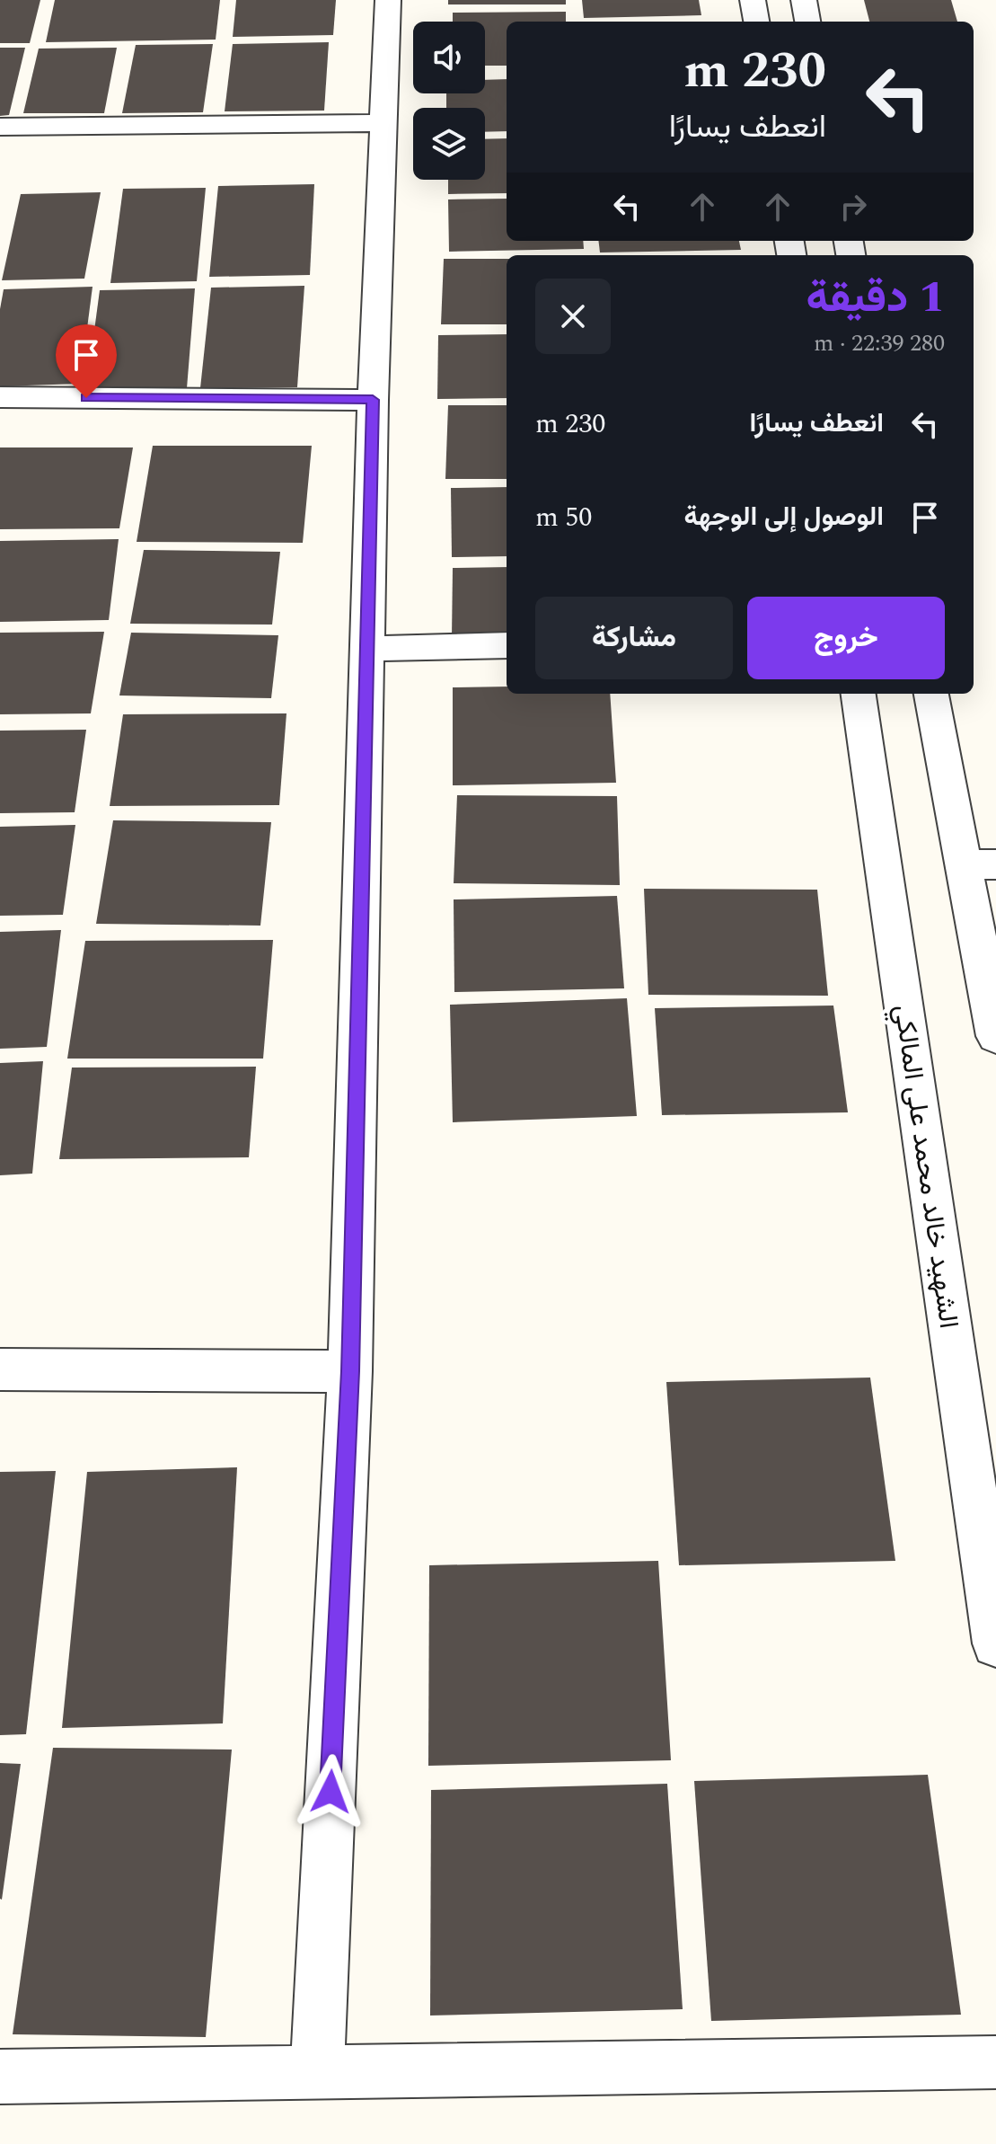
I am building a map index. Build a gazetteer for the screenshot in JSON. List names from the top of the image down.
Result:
{
  "streets": {
    "street": ["الشهيد خالد محمد على المالكي"]
  },
  "page": {
    "turn": ["230 m", "انعطف يسارًا"],
    "heading": ["1 دقيقة", "280 m · 22:39"],
    "list": [
      {
        "name": "انعطف يسارًا",
        "value": "230 m"
      },
      {
        "name": "الوصول إلى الوجهة",
        "value": "50 m"
      }
    ],
    "buttons": ["خروج", "مشاركة"]
  }
}
